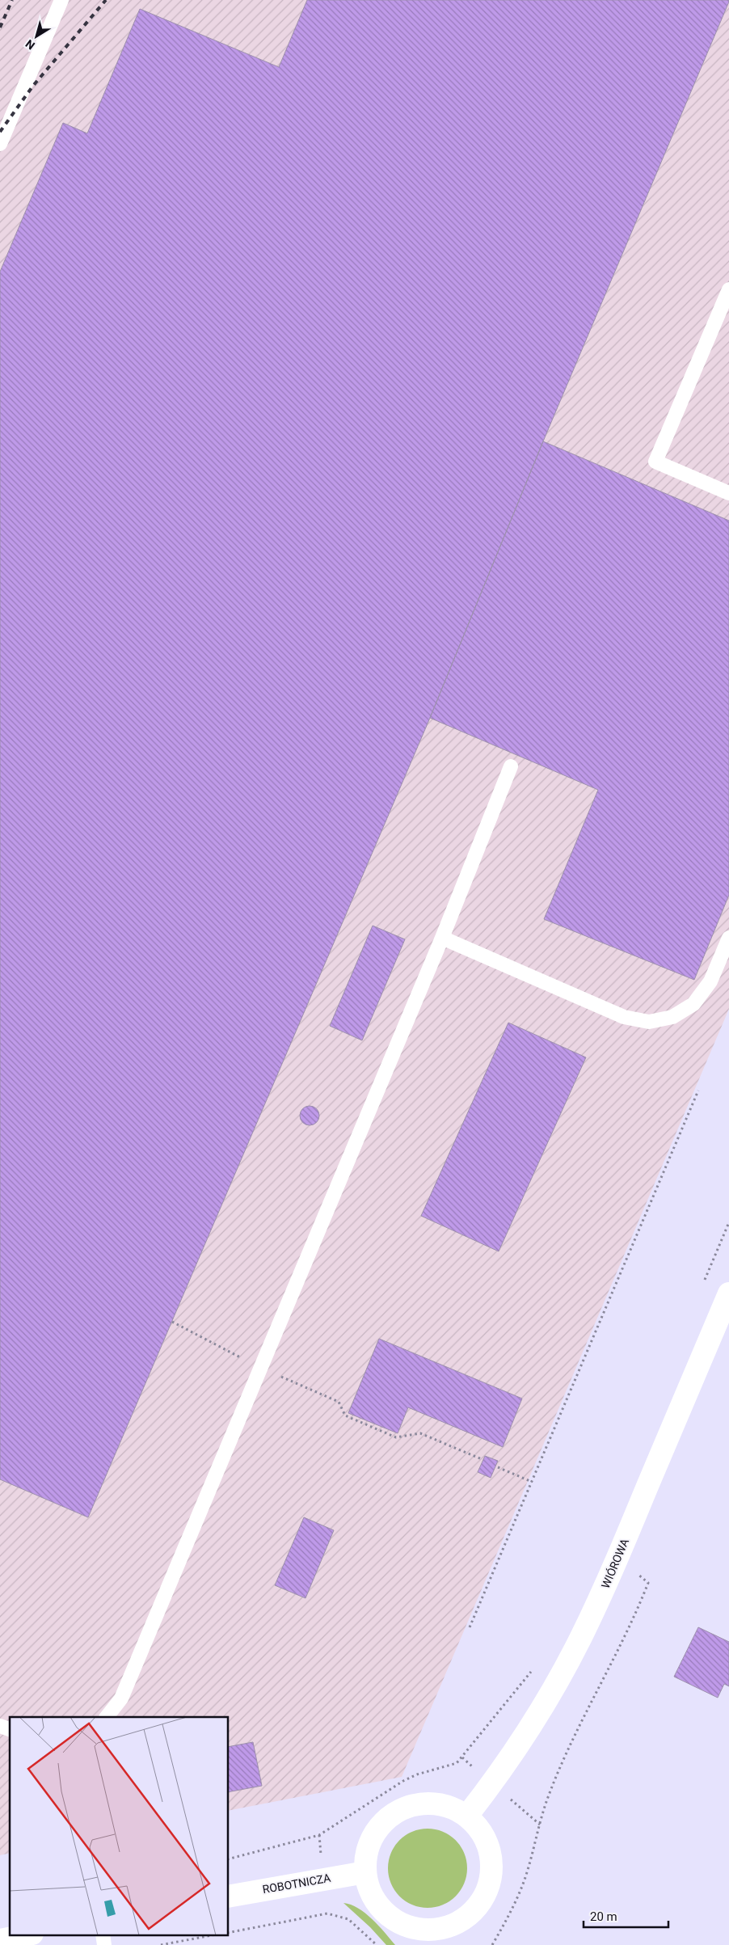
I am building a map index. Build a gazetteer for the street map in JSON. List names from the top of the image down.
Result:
{
  "streets": {
    "street": ["WIÓROWA", "ROBOTNICZA"]
  },
  "crossings": [
    ["WIÓROWA", "ROBOTNICZA"]
  ],
  "scale_bar": "20 m",
  "north": "bottom left"
}
